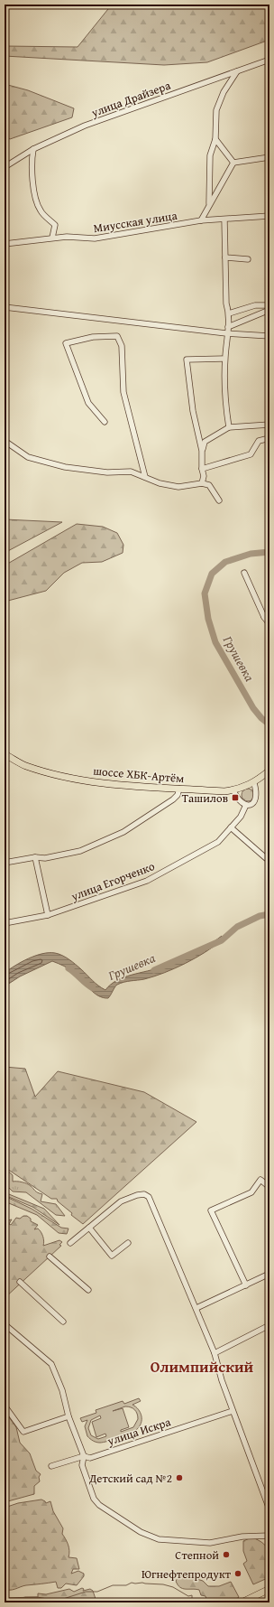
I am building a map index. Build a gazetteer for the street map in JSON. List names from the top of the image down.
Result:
{
  "streets": {
    "main road": ["шоссе ХБК-Артём"],
    "street": [
      "улица Драйзера",
      "Миусская улица",
      "улица Егорченко",
      "улица Искра"
    ]
  },
  "crossings": [
    ["шоссе ХБК-Артём", "улица Егорченко"]
  ],
  "districts": ["Олимпийский"],
  "water": ["Грушевка"],
  "places": {
    "transit": ["Ташилов"],
    "other": ["Детский сад №2", "Степной", "Югнефтепродукт"]
  }
}
